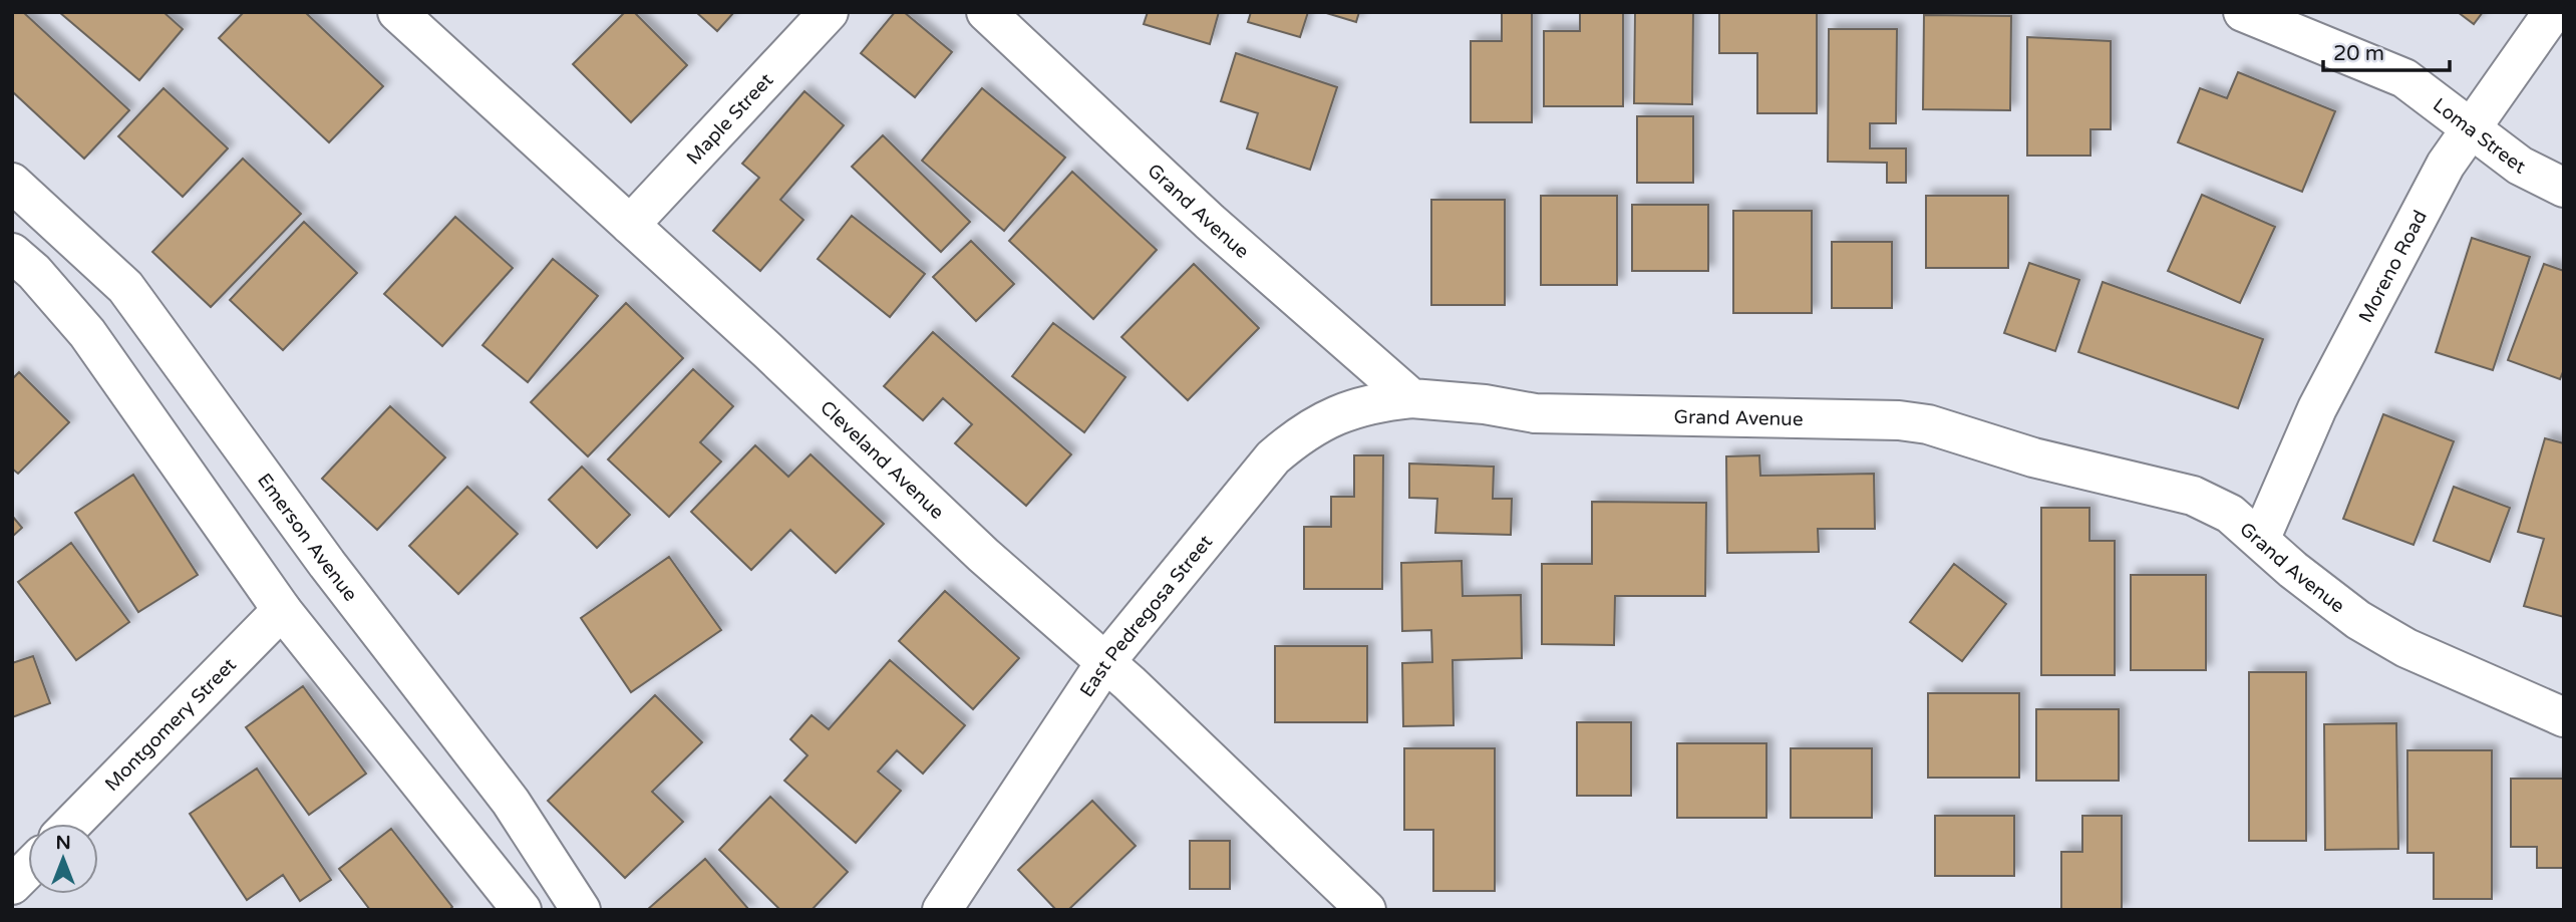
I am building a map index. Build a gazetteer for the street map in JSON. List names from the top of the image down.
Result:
{
  "streets": {
    "street": [
      "Maple Street",
      "Loma Street",
      "Grand Avenue",
      "Moreno Road",
      "Cleveland Avenue",
      "Emerson Avenue",
      "East Pedregosa Street",
      "Montgomery Street"
    ]
  },
  "crossings": [
    ["Maple Street", "Cleveland Avenue"],
    ["Loma Street", "Moreno Road"],
    ["Grand Avenue", "Moreno Road"],
    ["Grand Avenue", "East Pedregosa Street"],
    ["Cleveland Avenue", "East Pedregosa Street"]
  ],
  "scale_bar": "20 m",
  "north": "top"
}
